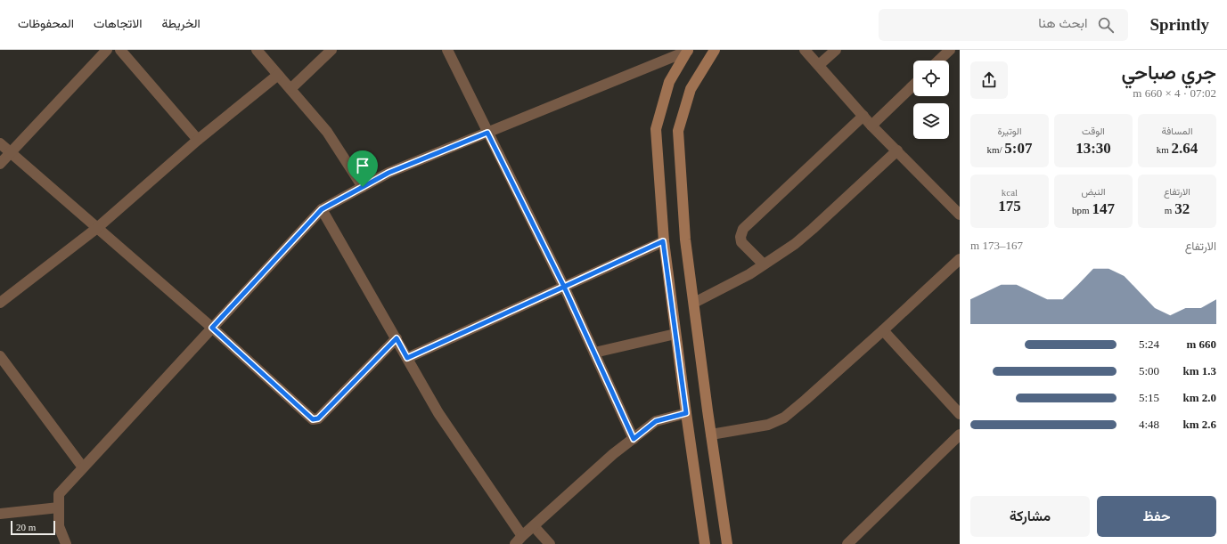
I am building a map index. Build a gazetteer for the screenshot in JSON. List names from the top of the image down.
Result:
{
  "scale_bar": "20 m",
  "page": {
    "header": "Sprintly",
    "search": "ابحث هنا",
    "nav": ["الخريطة", "الاتجاهات", "المحفوظات"],
    "heading": ["جري صباحي", "07:02 · 4 × 660 m"],
    "stats": [
      ["المسافة", "2.64 km"],
      ["الوقت", "13:30"],
      ["الوتيرة", "5:07 /km"],
      ["الارتفاع", "32 m"],
      ["النبض", "147 bpm"],
      ["kcal", "175"]
    ],
    "chart": ["الارتفاع", "167–173 m"],
    "list": [
      {
        "name": "660 m",
        "note": "5:24"
      },
      {
        "name": "1.3 km",
        "note": "5:00"
      },
      {
        "name": "2.0 km",
        "note": "5:15"
      },
      {
        "name": "2.6 km",
        "note": "4:48"
      }
    ],
    "buttons": ["حفظ", "مشاركة"],
    "scale": "20 m"
  }
}
